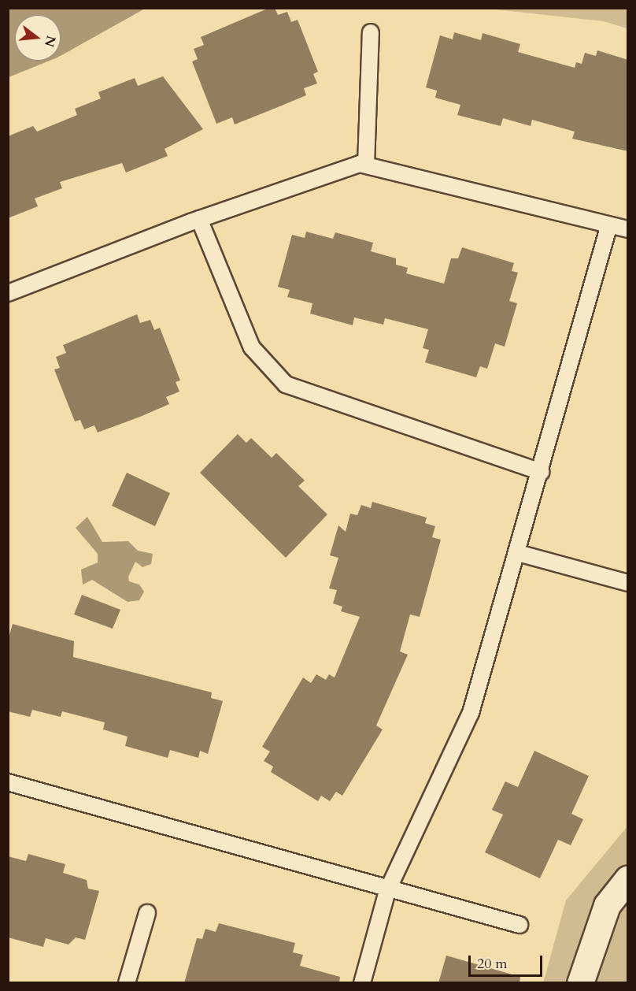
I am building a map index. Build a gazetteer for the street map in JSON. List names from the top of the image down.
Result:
{
  "scale_bar": "20 m",
  "north": "right"
}
